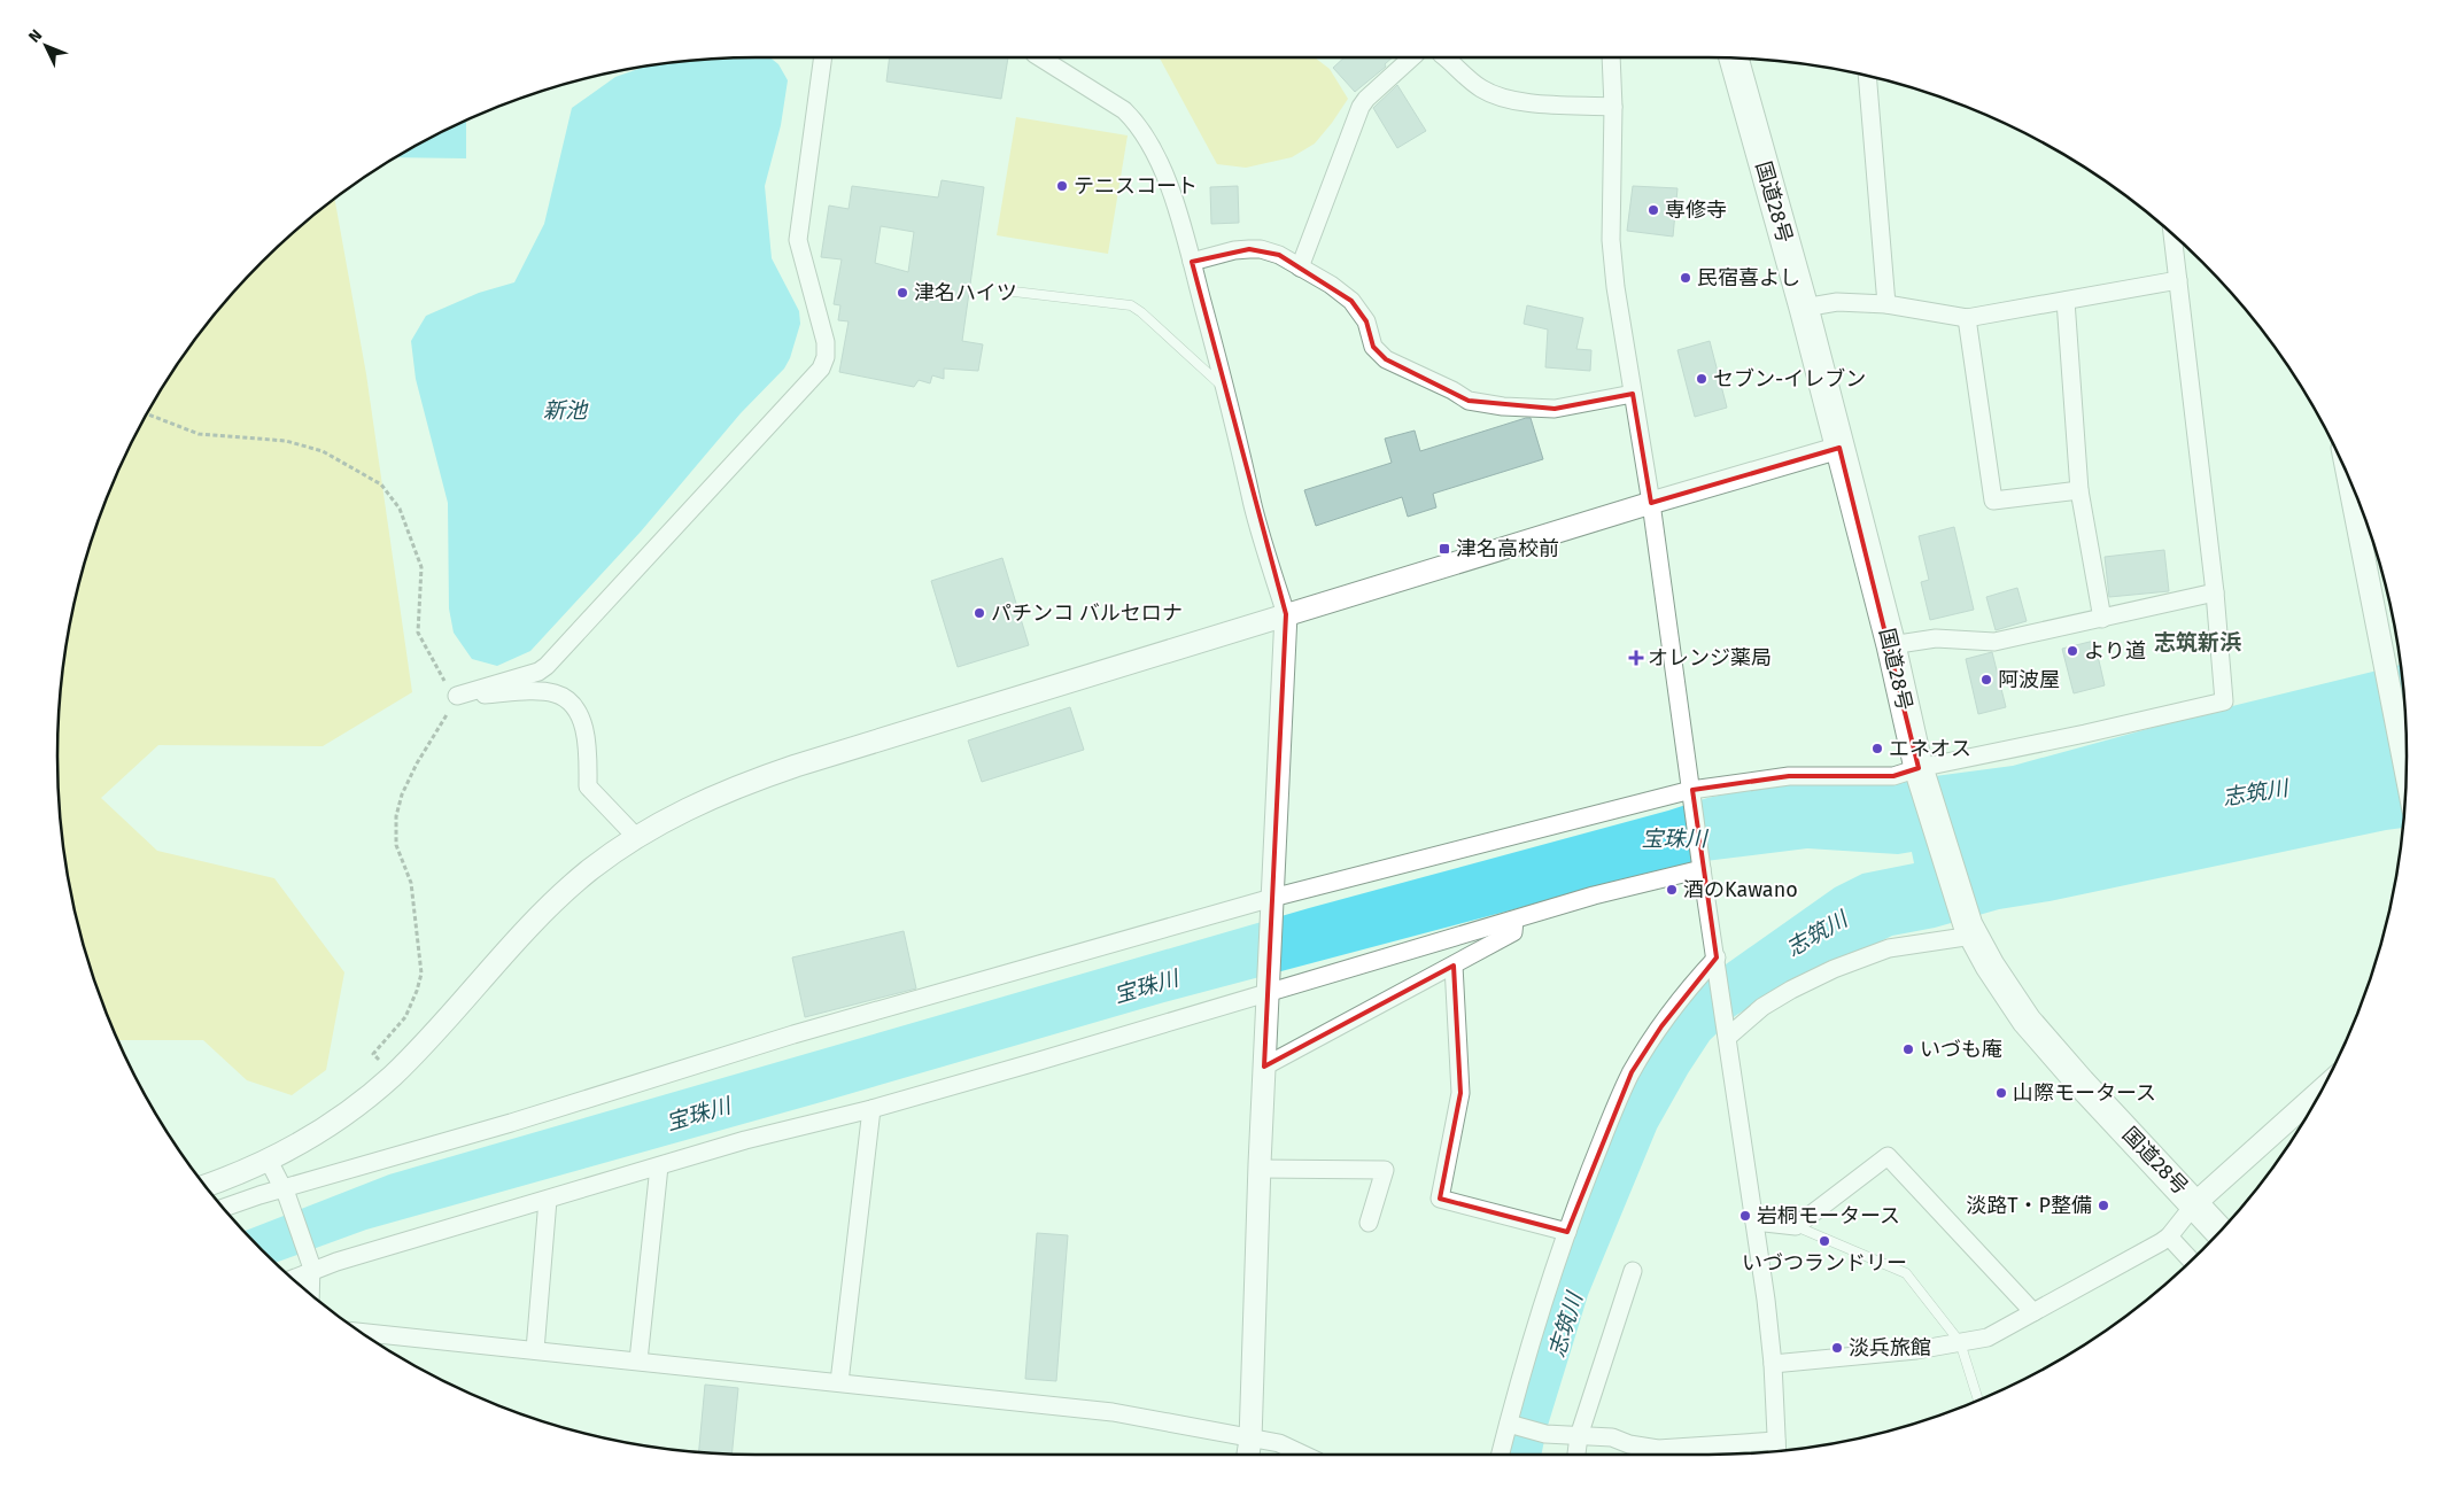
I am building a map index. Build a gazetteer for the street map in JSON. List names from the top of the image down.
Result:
{
  "streets": {
    "highway": ["国道28号"]
  },
  "districts": ["志筑新浜"],
  "water": ["新池", "志筑川", "宝珠川"],
  "places": {
    "other": [
      "テニスコート",
      "専修寺",
      "民宿喜よし",
      "津名ハイツ",
      "セブン-イレブン",
      "パチンコ バルセロナ",
      "より道",
      "阿波屋",
      "エネオス",
      "酒のKawano",
      "いづも庵",
      "山際モータース",
      "淡路T・P整備",
      "岩桐モータース",
      "いづつランドリー",
      "淡兵旅館"
    ],
    "transit": ["津名高校前"],
    "health": ["オレンジ薬局"]
  },
  "north": "top left"
}
